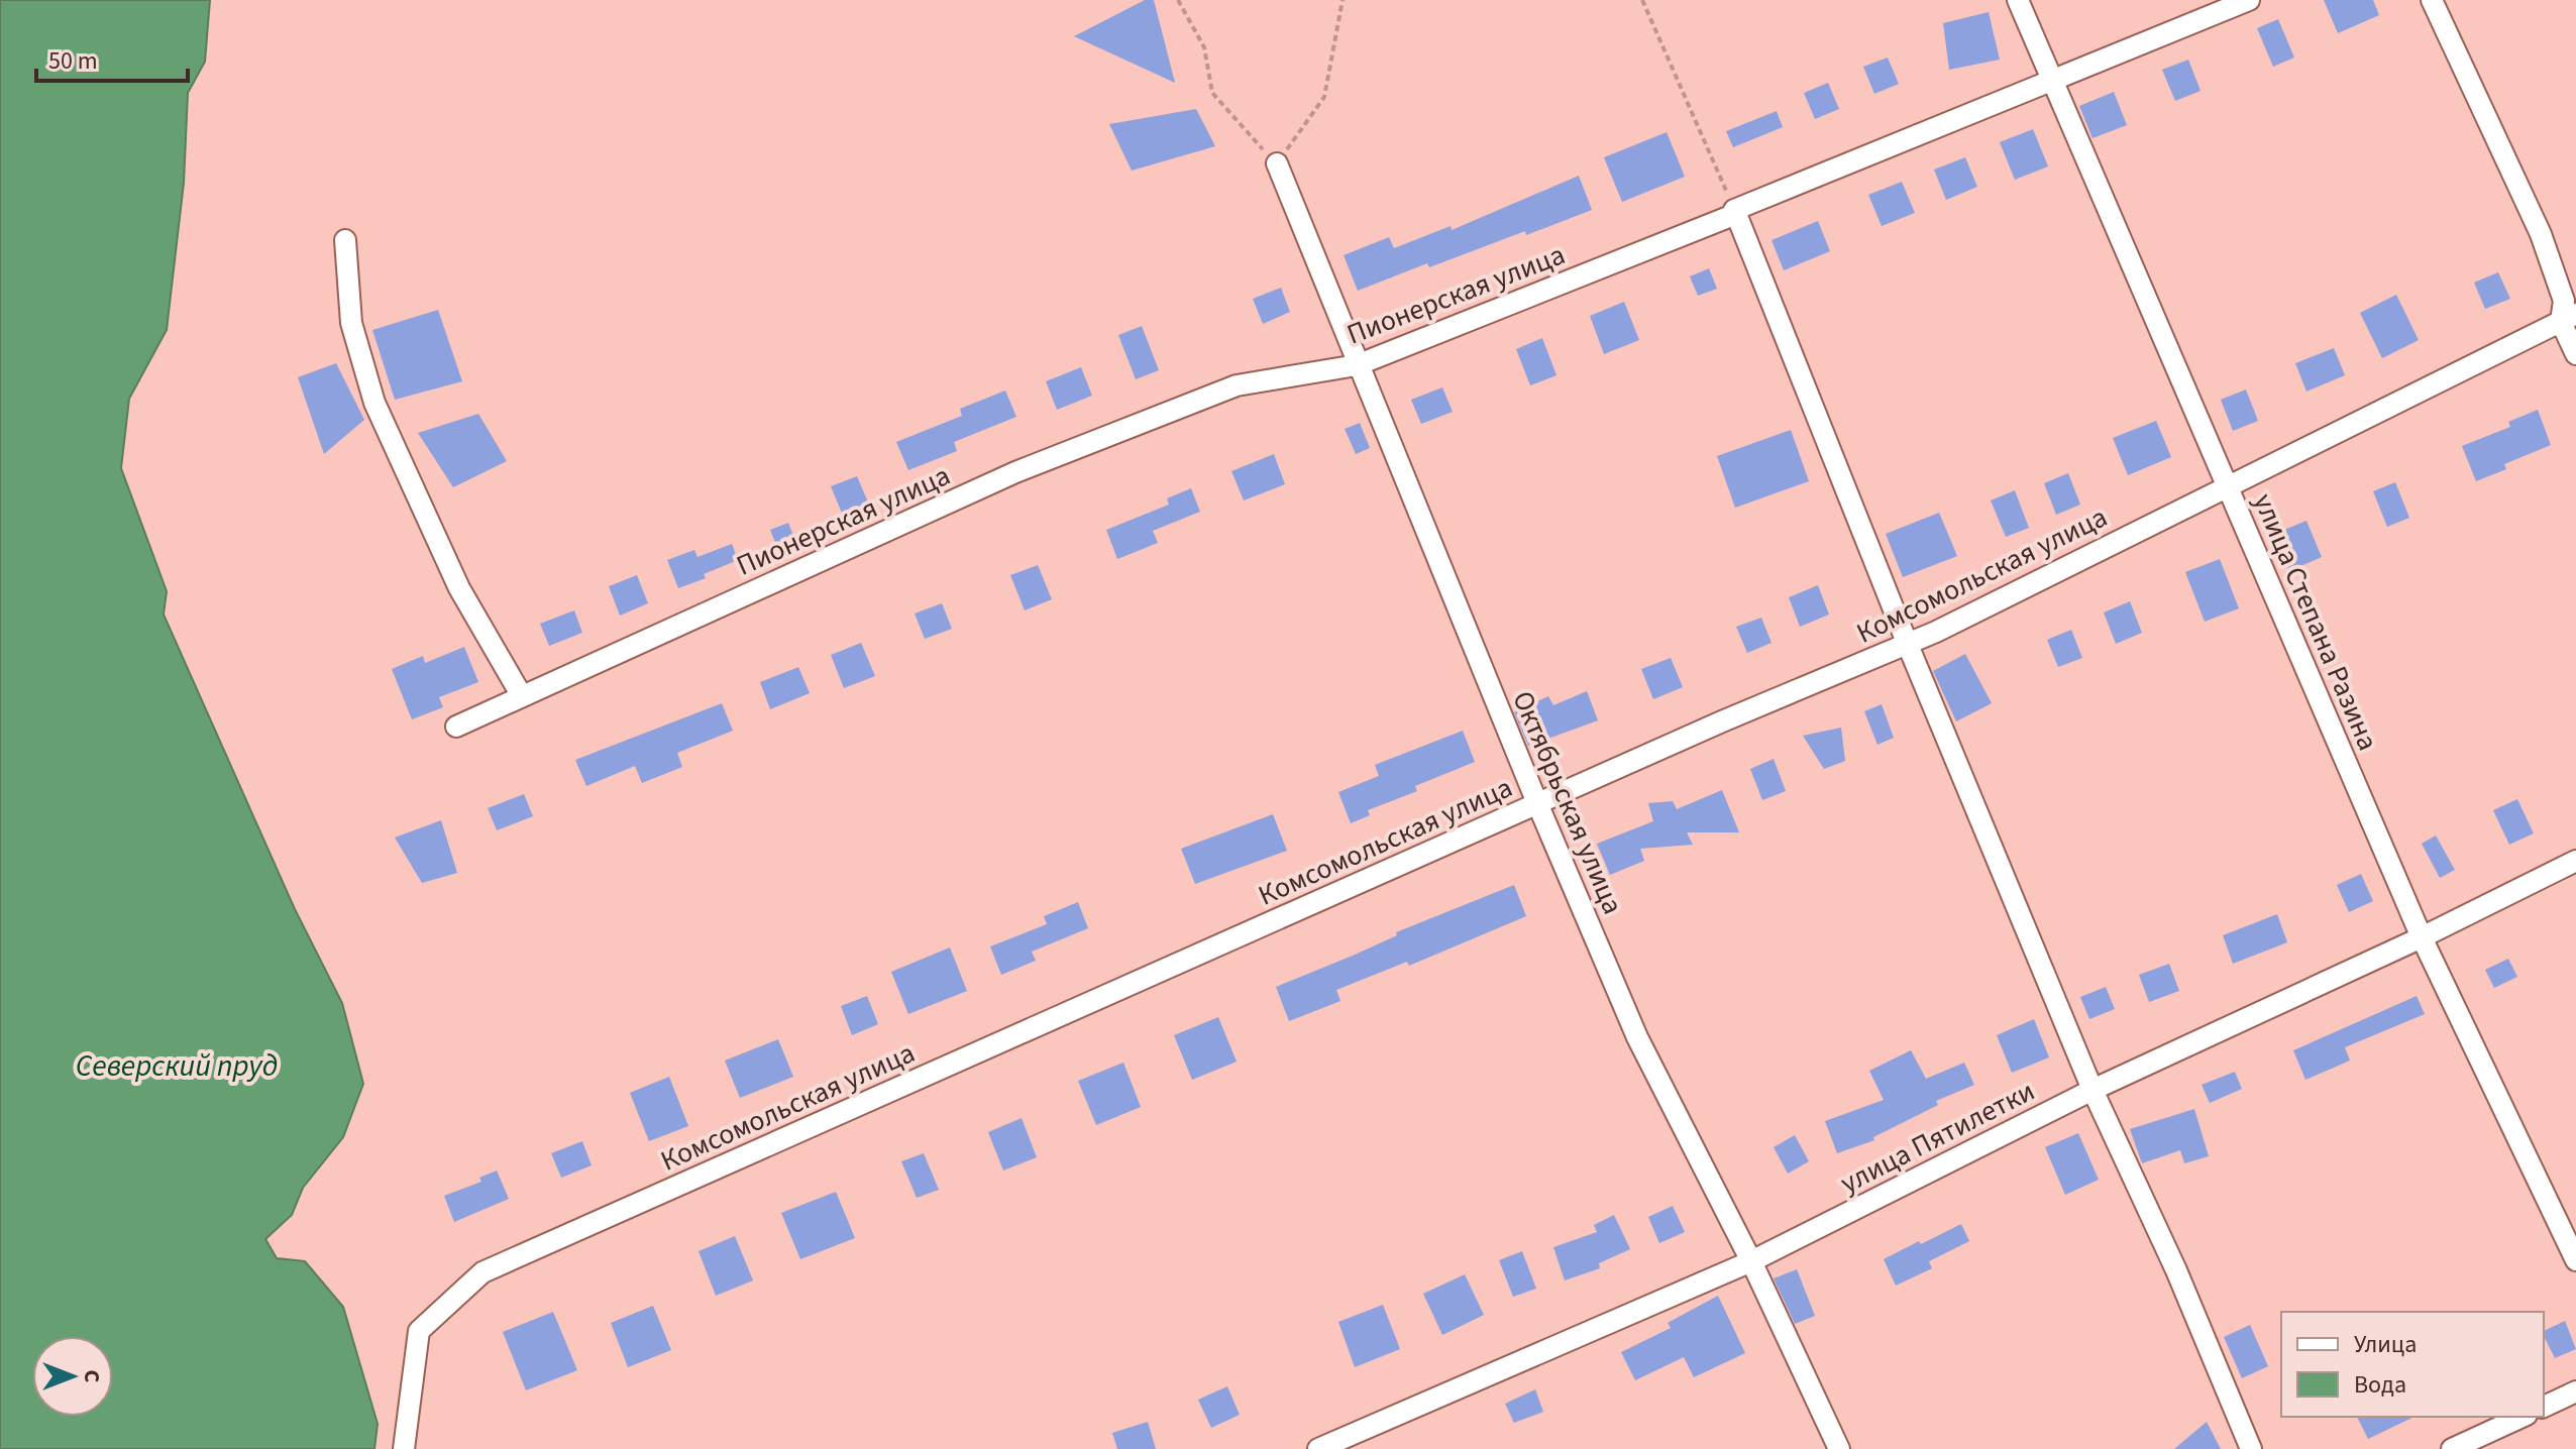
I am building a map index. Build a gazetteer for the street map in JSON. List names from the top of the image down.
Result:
{
  "streets": {
    "street": [
      "Пионерская улица",
      "Комсомольская улица",
      "улица Степана Разина",
      "Октябрьская улица",
      "улица Пятилетки"
    ]
  },
  "crossings": [
    ["Пионерская улица", "улица Степана Разина"],
    ["Пионерская улица", "Октябрьская улица"],
    ["Комсомольская улица", "улица Степана Разина"],
    ["Комсомольская улица", "Октябрьская улица"],
    ["улица Степана Разина", "улица Пятилетки"],
    ["Октябрьская улица", "улица Пятилетки"]
  ],
  "water": ["Северский пруд"],
  "legend": ["Улица", "Вода"],
  "scale_bar": "50 m",
  "north": "right"
}
